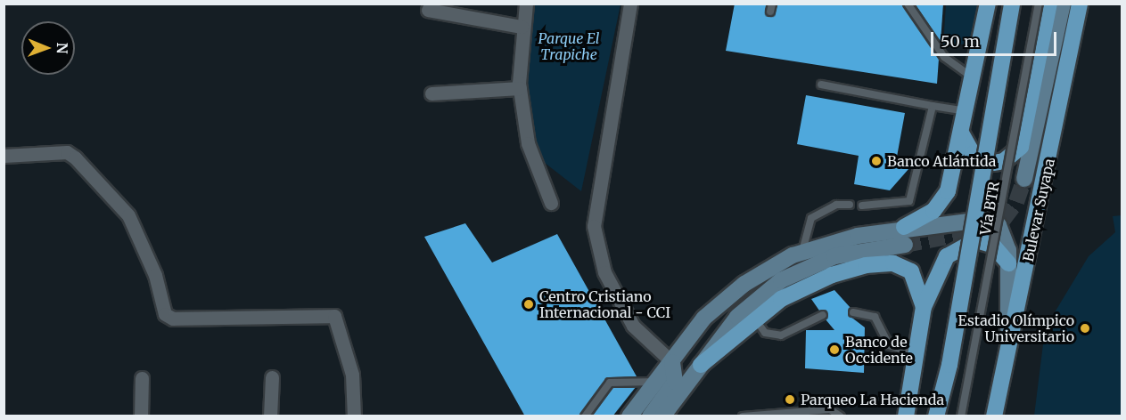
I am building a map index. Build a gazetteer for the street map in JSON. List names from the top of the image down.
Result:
{
  "streets": {
    "main road": ["Bulevar Suyapa"],
    "lane": ["Vía BTR"]
  },
  "parks": ["Parque El Trapiche"],
  "places": [
    "Banco Atlántida",
    "Centro Cristiano Internacional - CCI",
    "Estadio Olímpico Universitario",
    "Banco de Occidente",
    "Parqueo La Hacienda"
  ],
  "scale_bar": "50 m",
  "north": "right"
}
